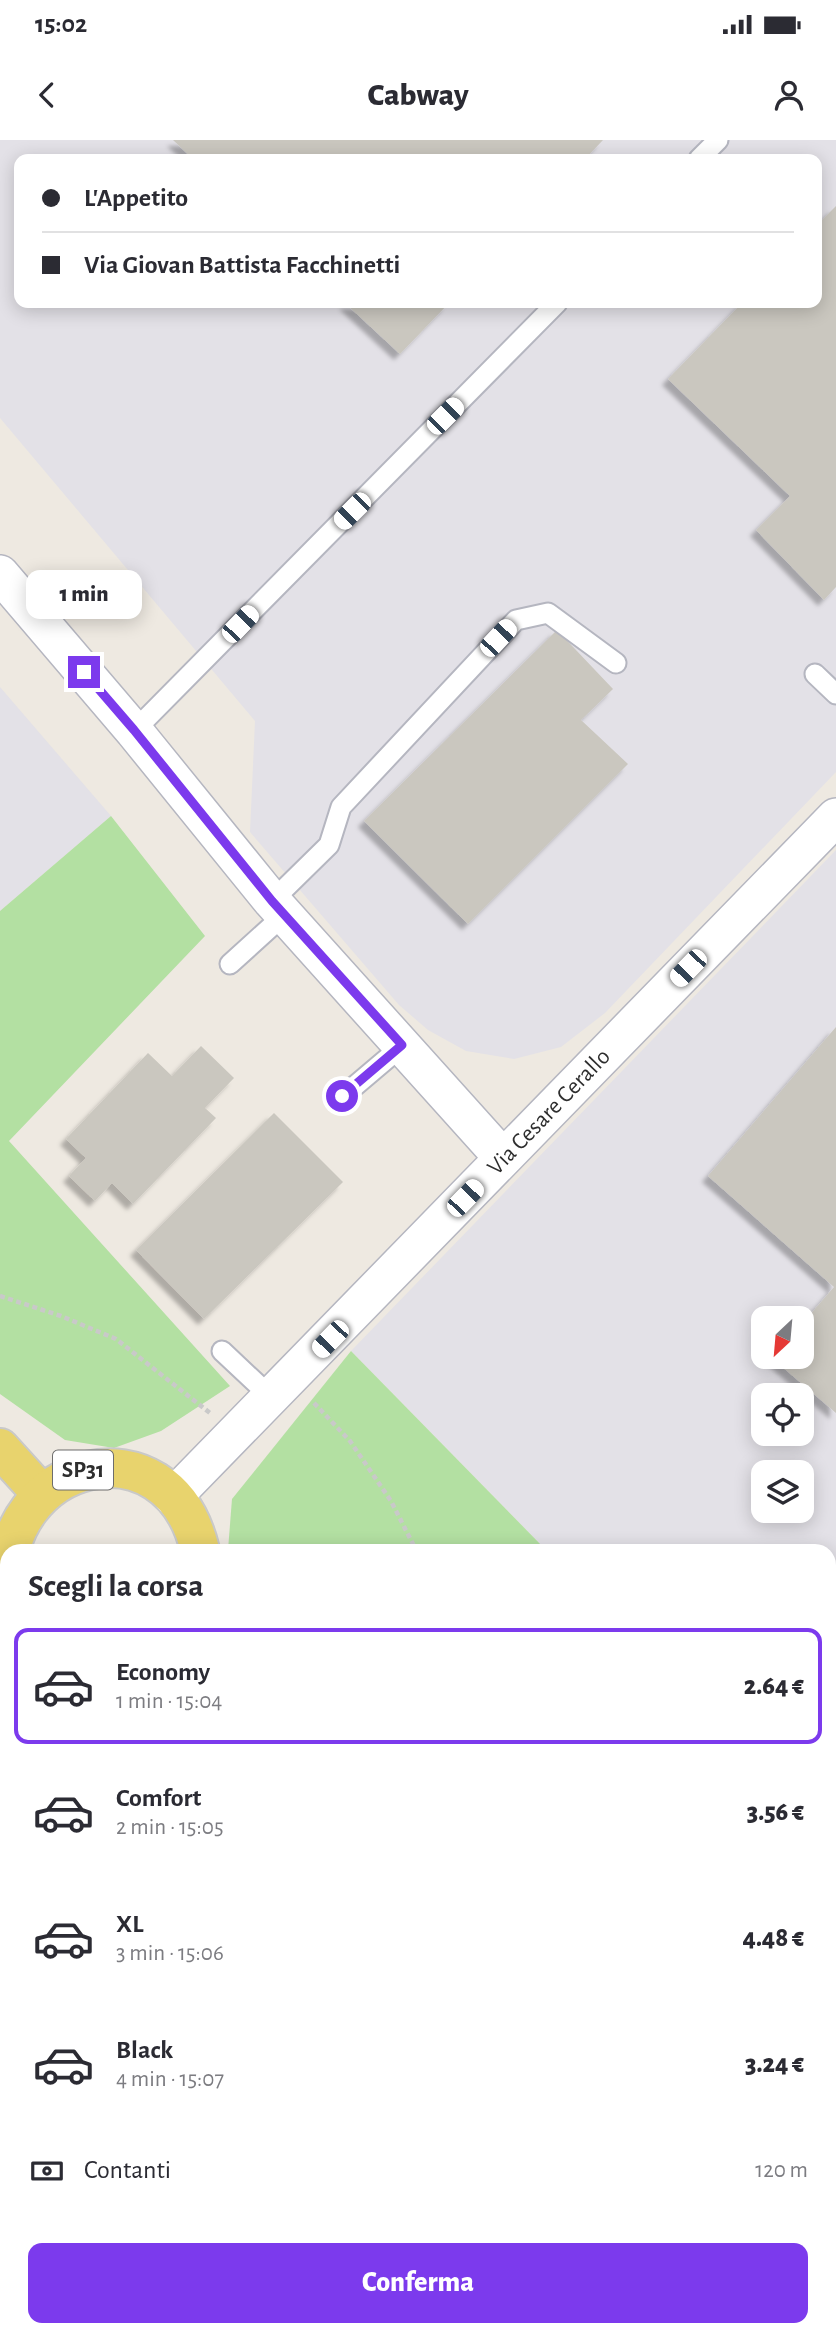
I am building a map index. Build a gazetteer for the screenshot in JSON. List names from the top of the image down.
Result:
{
  "streets": {
    "main road": ["SP31"],
    "street": ["Via Cesare Cerallo"]
  },
  "crossings": [
    ["Via Cesare Cerallo", "SP31"]
  ],
  "north": "bottom left",
  "page": {
    "status": "15:02",
    "header": "Cabway",
    "banner": ["L'Appetito", "Via Giovan Battista Facchinetti"],
    "bubble": "1 min",
    "heading": "Scegli la corsa",
    "list": [
      {
        "name": "Economy",
        "note": "1 min · 15:04",
        "value": "2.64 €"
      },
      {
        "name": "Comfort",
        "note": "2 min · 15:05",
        "value": "3.56 €"
      },
      {
        "name": "XL",
        "note": "3 min · 15:06",
        "value": "4.48 €"
      },
      {
        "name": "Black",
        "note": "4 min · 15:07",
        "value": "3.24 €"
      }
    ],
    "pay": ["Contanti", "120 m"],
    "buttons": "Conferma"
  }
}
